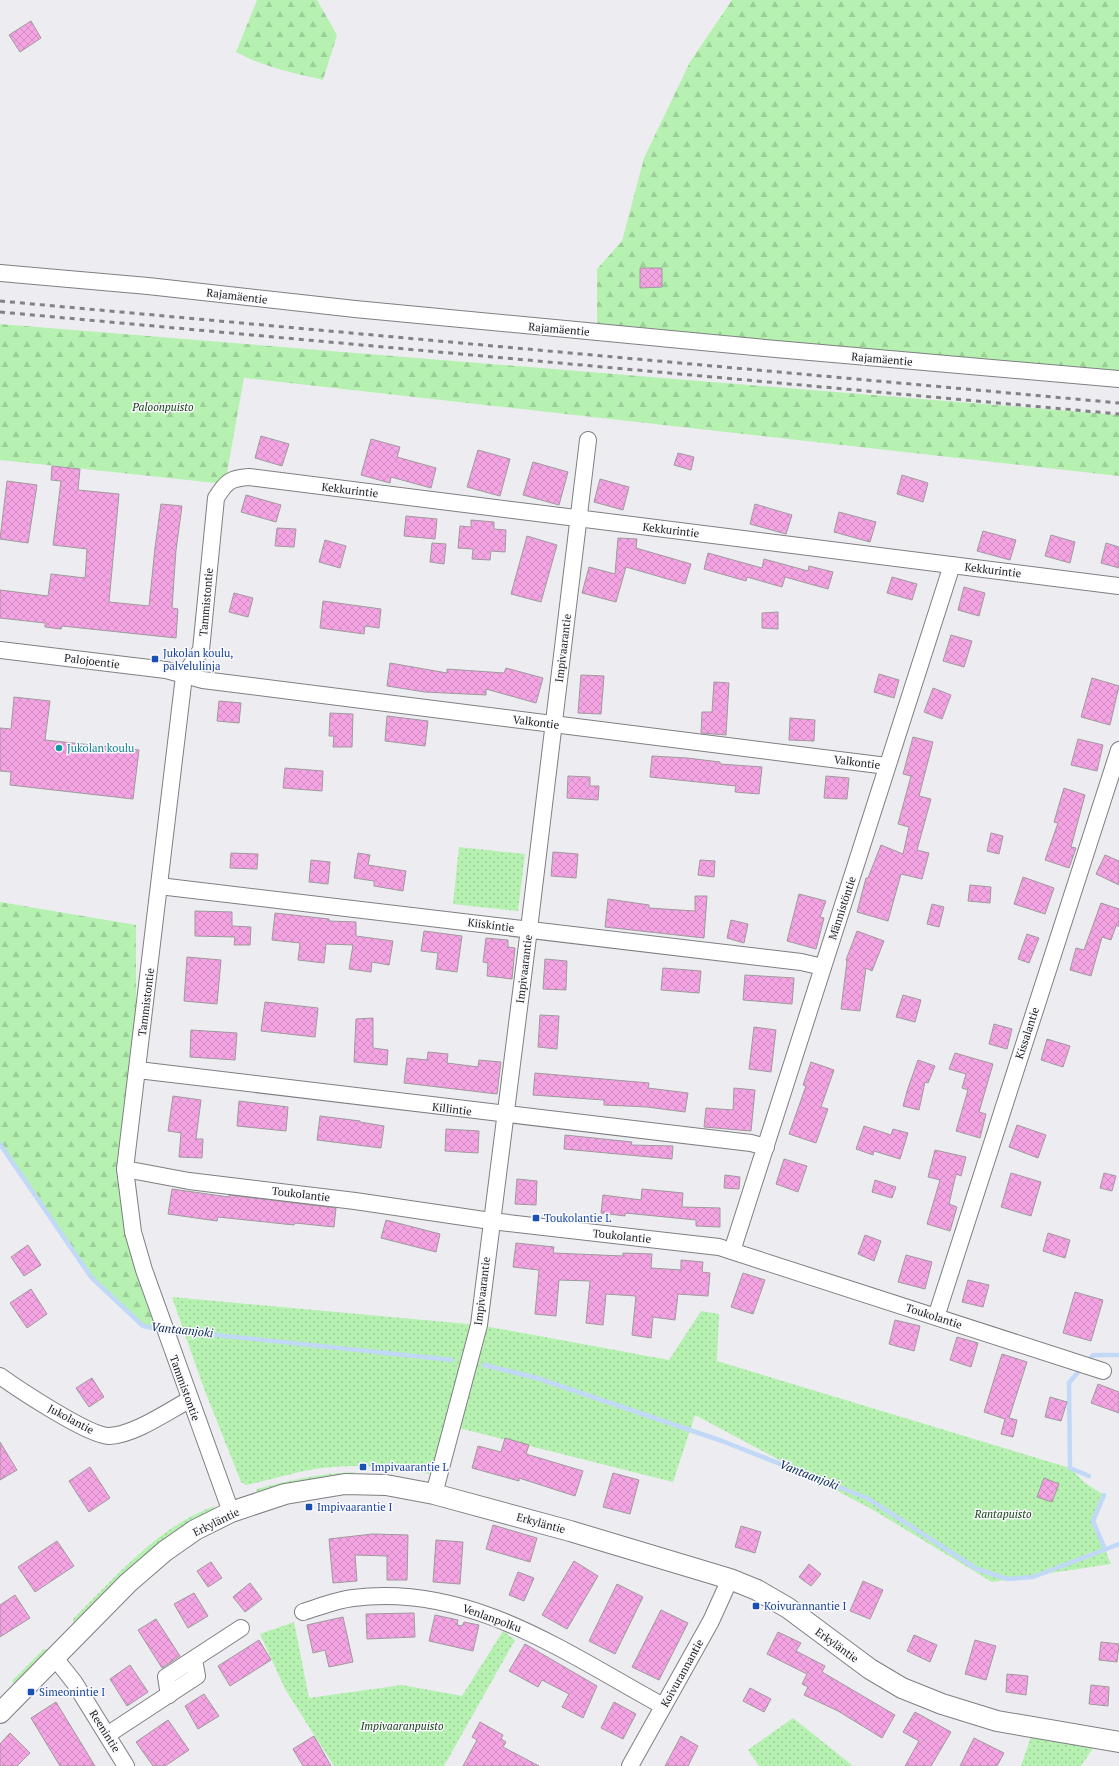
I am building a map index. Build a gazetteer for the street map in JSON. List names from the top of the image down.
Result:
{
  "streets": {
    "street": [
      "Rajamäentie",
      "Kekkurintie",
      "Tammistontie",
      "Impivaarantie",
      "Palojoentie",
      "Valkontie",
      "Männistöntie",
      "Kiiskintie",
      "Kissalantie",
      "Killintie",
      "Toukolantie",
      "Jukolantie",
      "Erkyläntie",
      "Venlanpolku",
      "Koivurannantie",
      "Reenintie"
    ]
  },
  "crossings": [
    ["Kekkurintie", "Tammistontie"],
    ["Kekkurintie", "Impivaarantie"],
    ["Kekkurintie", "Männistöntie"],
    ["Tammistontie", "Palojoentie"],
    ["Tammistontie", "Valkontie"],
    ["Tammistontie", "Kiiskintie"],
    ["Tammistontie", "Killintie"],
    ["Tammistontie", "Toukolantie"],
    ["Tammistontie", "Jukolantie"],
    ["Tammistontie", "Erkyläntie"],
    ["Impivaarantie", "Valkontie"],
    ["Impivaarantie", "Kiiskintie"],
    ["Impivaarantie", "Killintie"],
    ["Impivaarantie", "Toukolantie"],
    ["Impivaarantie", "Erkyläntie"],
    ["Palojoentie", "Valkontie"],
    ["Valkontie", "Männistöntie"],
    ["Männistöntie", "Kiiskintie"],
    ["Männistöntie", "Killintie"],
    ["Männistöntie", "Toukolantie"],
    ["Kissalantie", "Toukolantie"],
    ["Erkyläntie", "Koivurannantie"],
    ["Erkyläntie", "Reenintie"],
    ["Venlanpolku", "Koivurannantie"]
  ],
  "water": ["Vantaanjoki"],
  "parks": ["Paloonpuisto", "Rantapuisto", "Impivaaranpuisto"],
  "places": {
    "transit": [
      "Jukolan koulu, palvelulinja",
      "Toukolantie L",
      "Impivaarantie L",
      "Impivaarantie I",
      "Koivurannantie I",
      "Simeonintie I"
    ],
    "other": ["Jukolan koulu"]
  }
}
